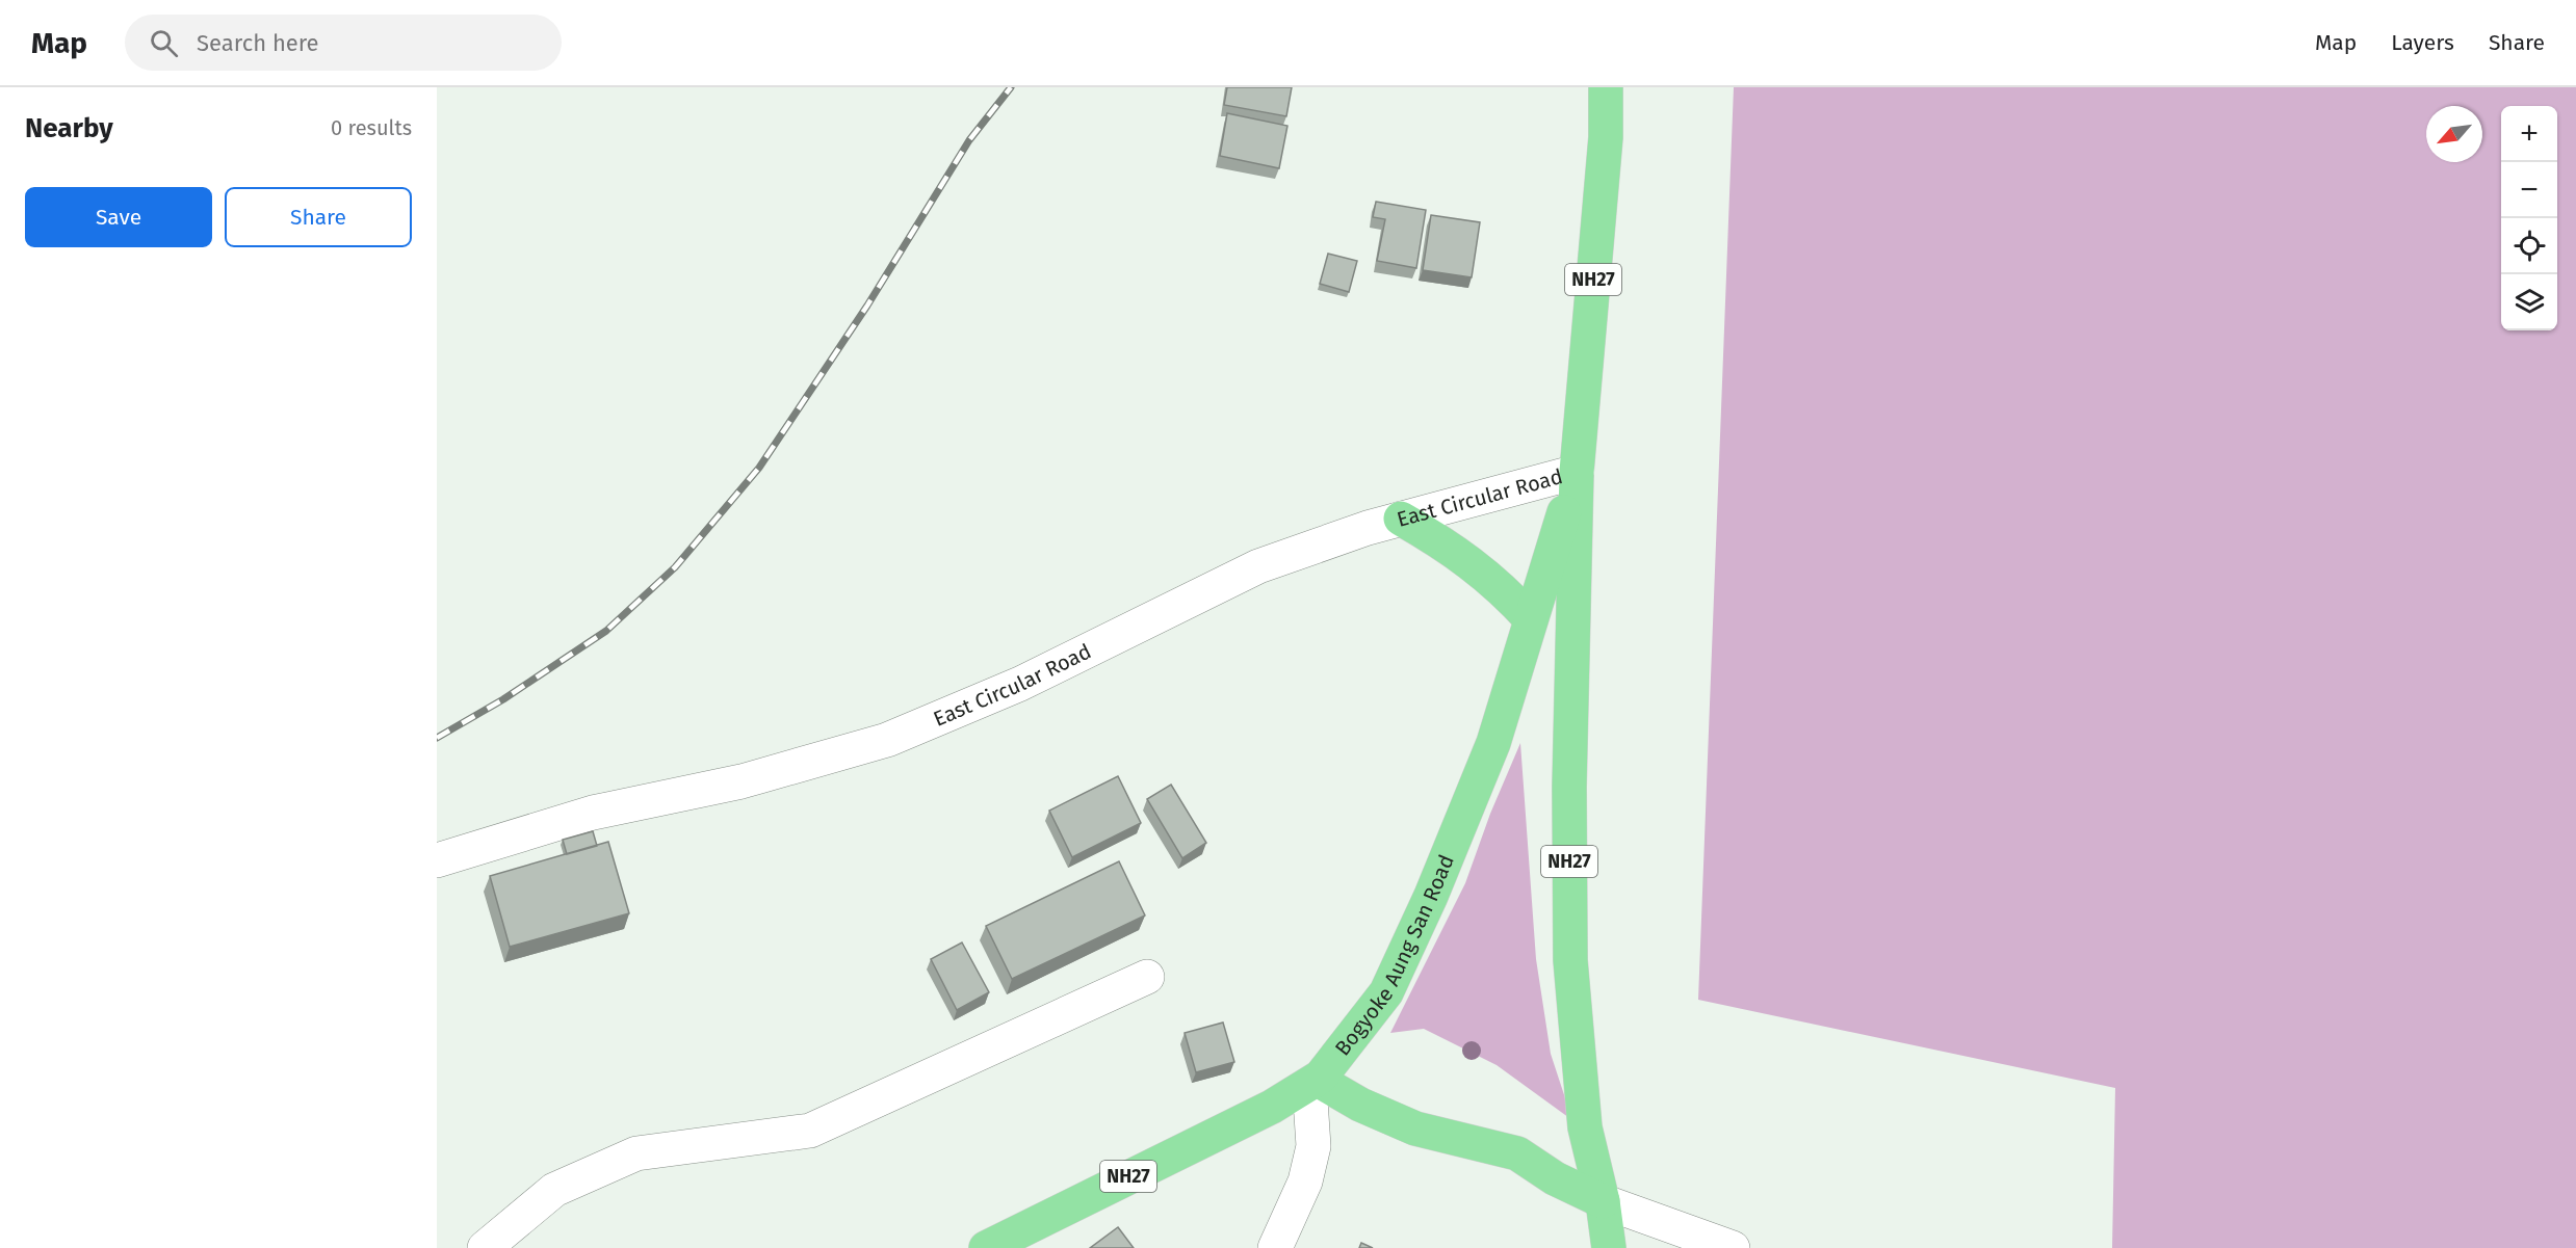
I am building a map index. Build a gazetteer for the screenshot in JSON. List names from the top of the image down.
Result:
{
  "streets": {
    "highway": ["NH27", "Bogyoke Aung San Road"],
    "street": ["East Circular Road"]
  },
  "crossings": [
    ["East Circular Road", "Bogyoke Aung San Road"]
  ],
  "north": "bottom left",
  "page": {
    "header": "Map",
    "search": "Search here",
    "nav": ["Map", "Layers", "Share"],
    "heading": ["Nearby", "0 results"],
    "map_buttons": ["+", "−"],
    "buttons": ["Save", "Share"]
  }
}
